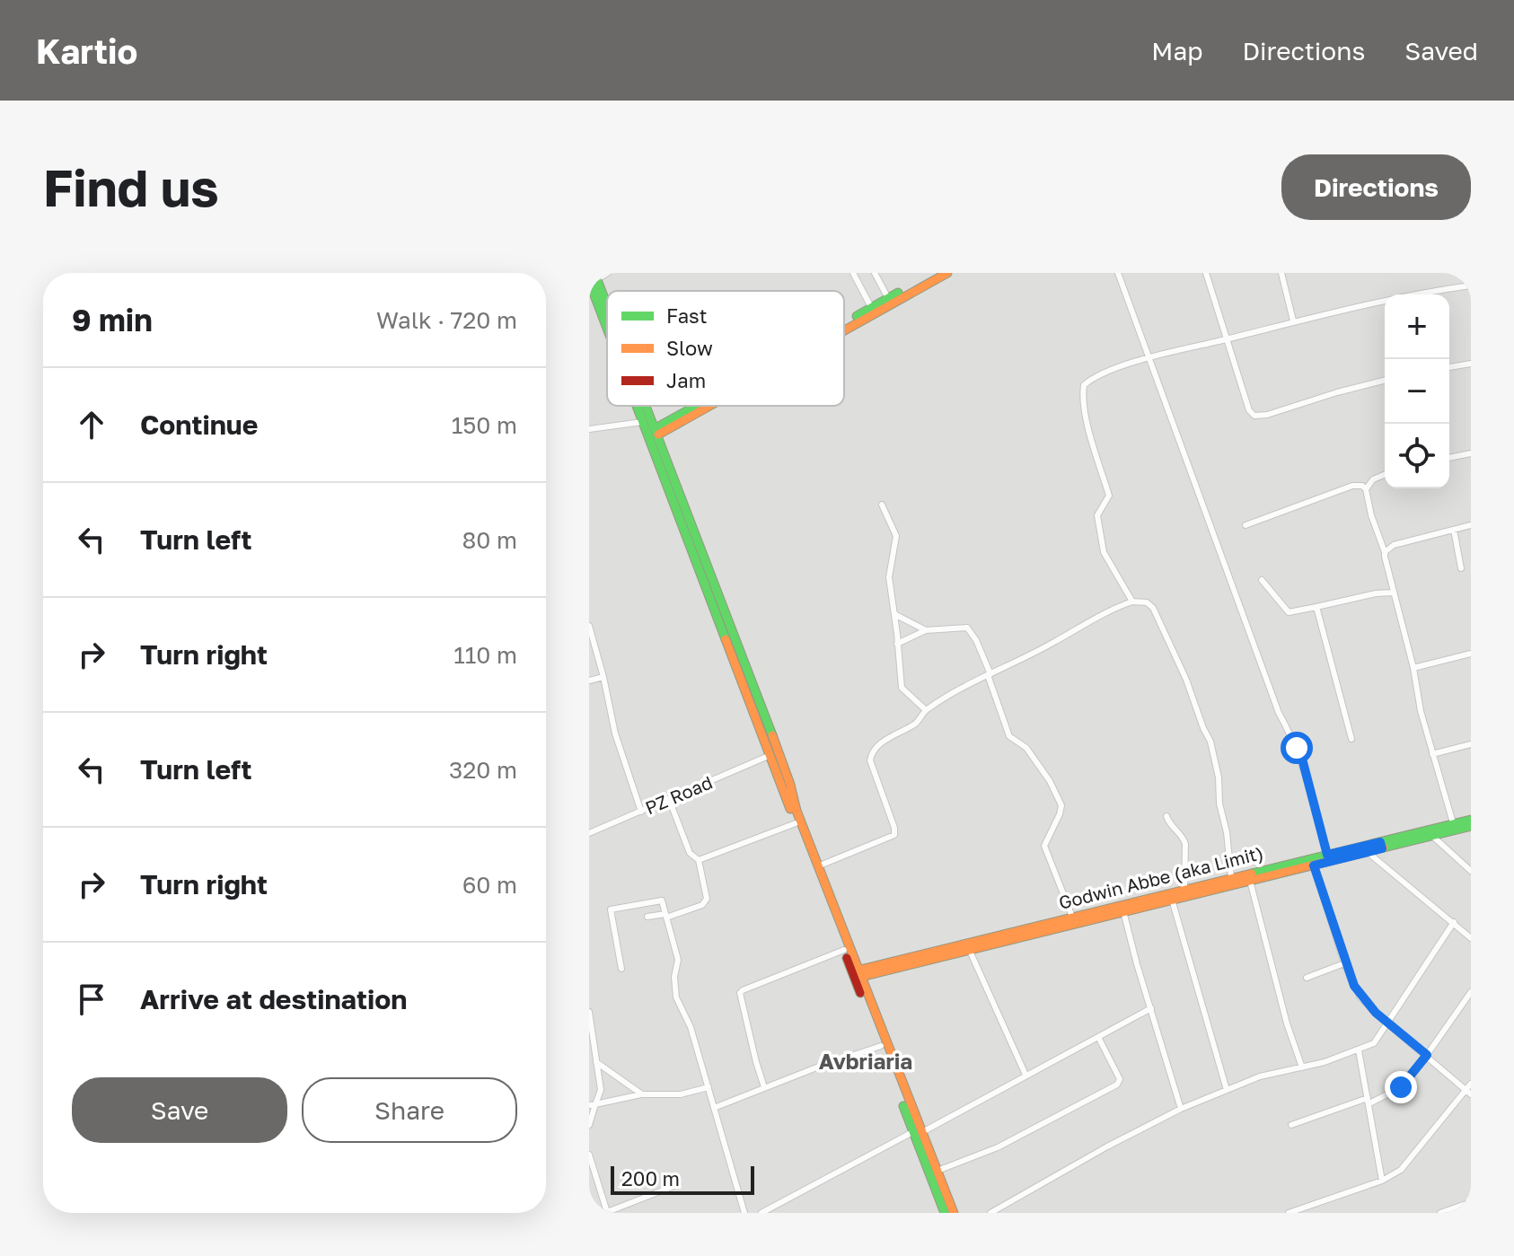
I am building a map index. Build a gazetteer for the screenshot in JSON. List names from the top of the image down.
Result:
{
  "streets": {
    "main road": ["Godwin Abbe (aka Limit)"],
    "street": ["PZ Road"]
  },
  "districts": ["Avbriaria"],
  "legend": ["Fast", "Slow", "Jam"],
  "scale_bar": "200 m",
  "page": {
    "header": "Kartio",
    "nav": ["Map", "Directions", "Saved"],
    "buttons": [
      "Directions",
      ["Save", "Share"]
    ],
    "title": "Find us",
    "heading": ["9 min", "Walk · 720 m"],
    "map_buttons": ["+", "−"],
    "list": [
      ["Continue", "150 m"],
      ["Turn left", "80 m"],
      ["Turn right", "110 m"],
      ["Turn left", "320 m"],
      ["Turn right", "60 m"],
      "Arrive at destination"
    ],
    "scale": "200 m"
  }
}
